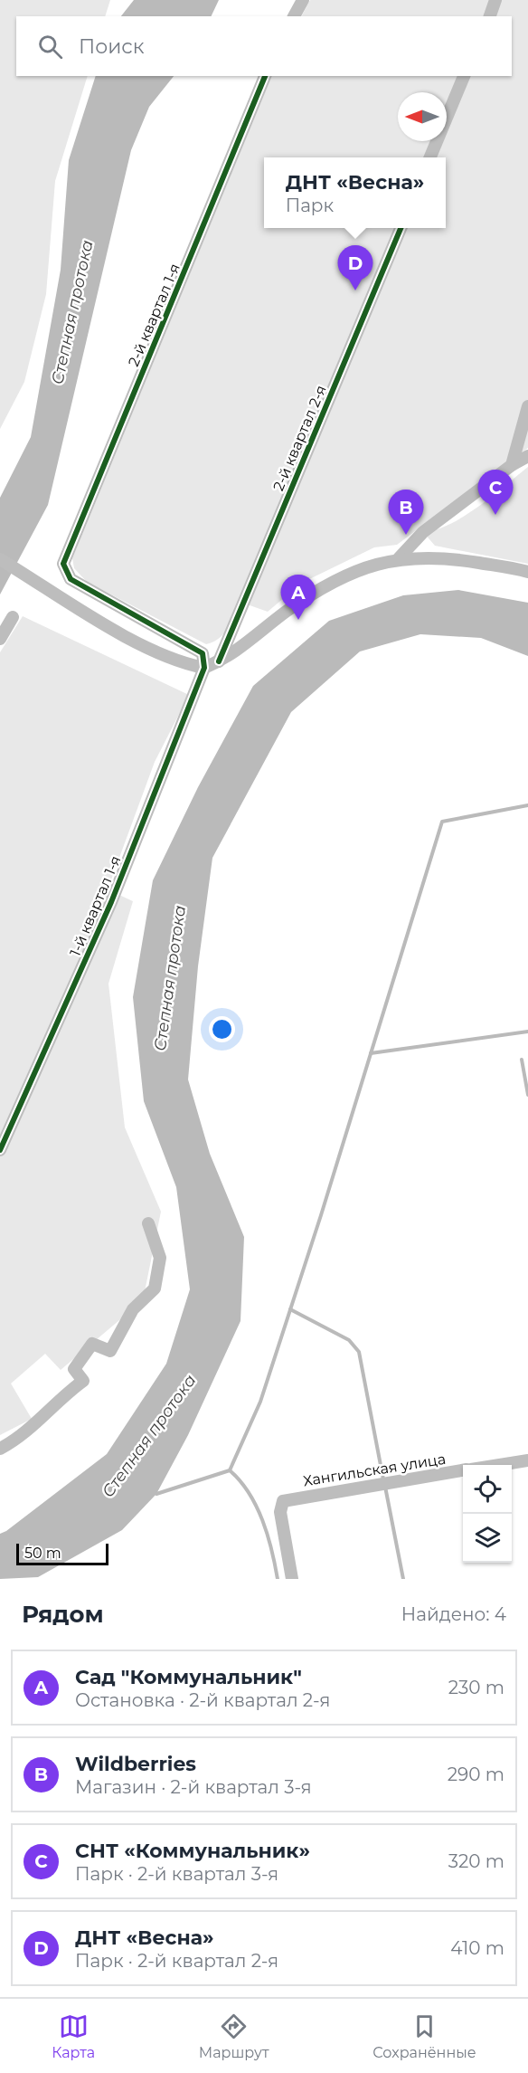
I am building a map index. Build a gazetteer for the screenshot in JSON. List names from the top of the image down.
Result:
{
  "streets": {
    "street": [
      "2-й квартал 1-я",
      "2-й квартал 2-я",
      "1-й квартал 1-я",
      "Хангильская улица"
    ]
  },
  "crossings": [
    ["2-й квартал 1-я", "1-й квартал 1-я"]
  ],
  "water": ["Степная протока"],
  "scale_bar": "50 m",
  "north": "left",
  "page": {
    "search": "Поиск",
    "popup": ["ДНТ «Весна»", "Парк"],
    "pins": [
      "D",
      "C",
      "B",
      "A"
    ],
    "scale": "50 m",
    "heading": ["Рядом", "Найдено: 4"],
    "list": [
      {
        "mark": "A",
        "name": "Сад \"Коммунальник\"",
        "note": "Остановка · 2-й квартал 2-я",
        "value": "230 m"
      },
      {
        "mark": "B",
        "name": "Wildberries",
        "note": "Магазин · 2-й квартал 3-я",
        "value": "290 m"
      },
      {
        "mark": "C",
        "name": "СНТ «Коммунальник»",
        "note": "Парк · 2-й квартал 3-я",
        "value": "320 m"
      },
      {
        "mark": "D",
        "name": "ДНТ «Весна»",
        "note": "Парк · 2-й квартал 2-я",
        "value": "410 m"
      }
    ],
    "nav": ["Карта", "Маршрут", "Сохранённые"]
  }
}
